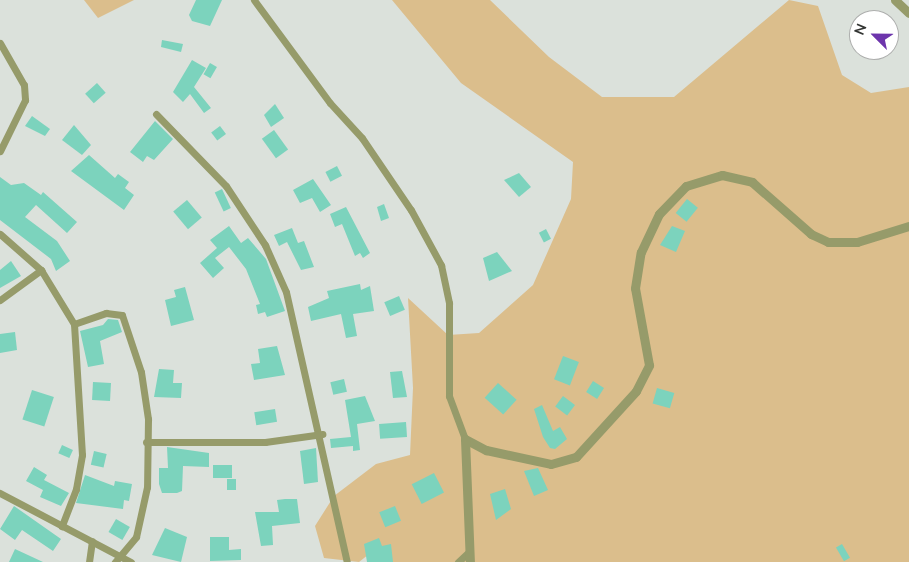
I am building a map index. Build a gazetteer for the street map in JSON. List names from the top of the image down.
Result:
{
  "north": "top left"
}
